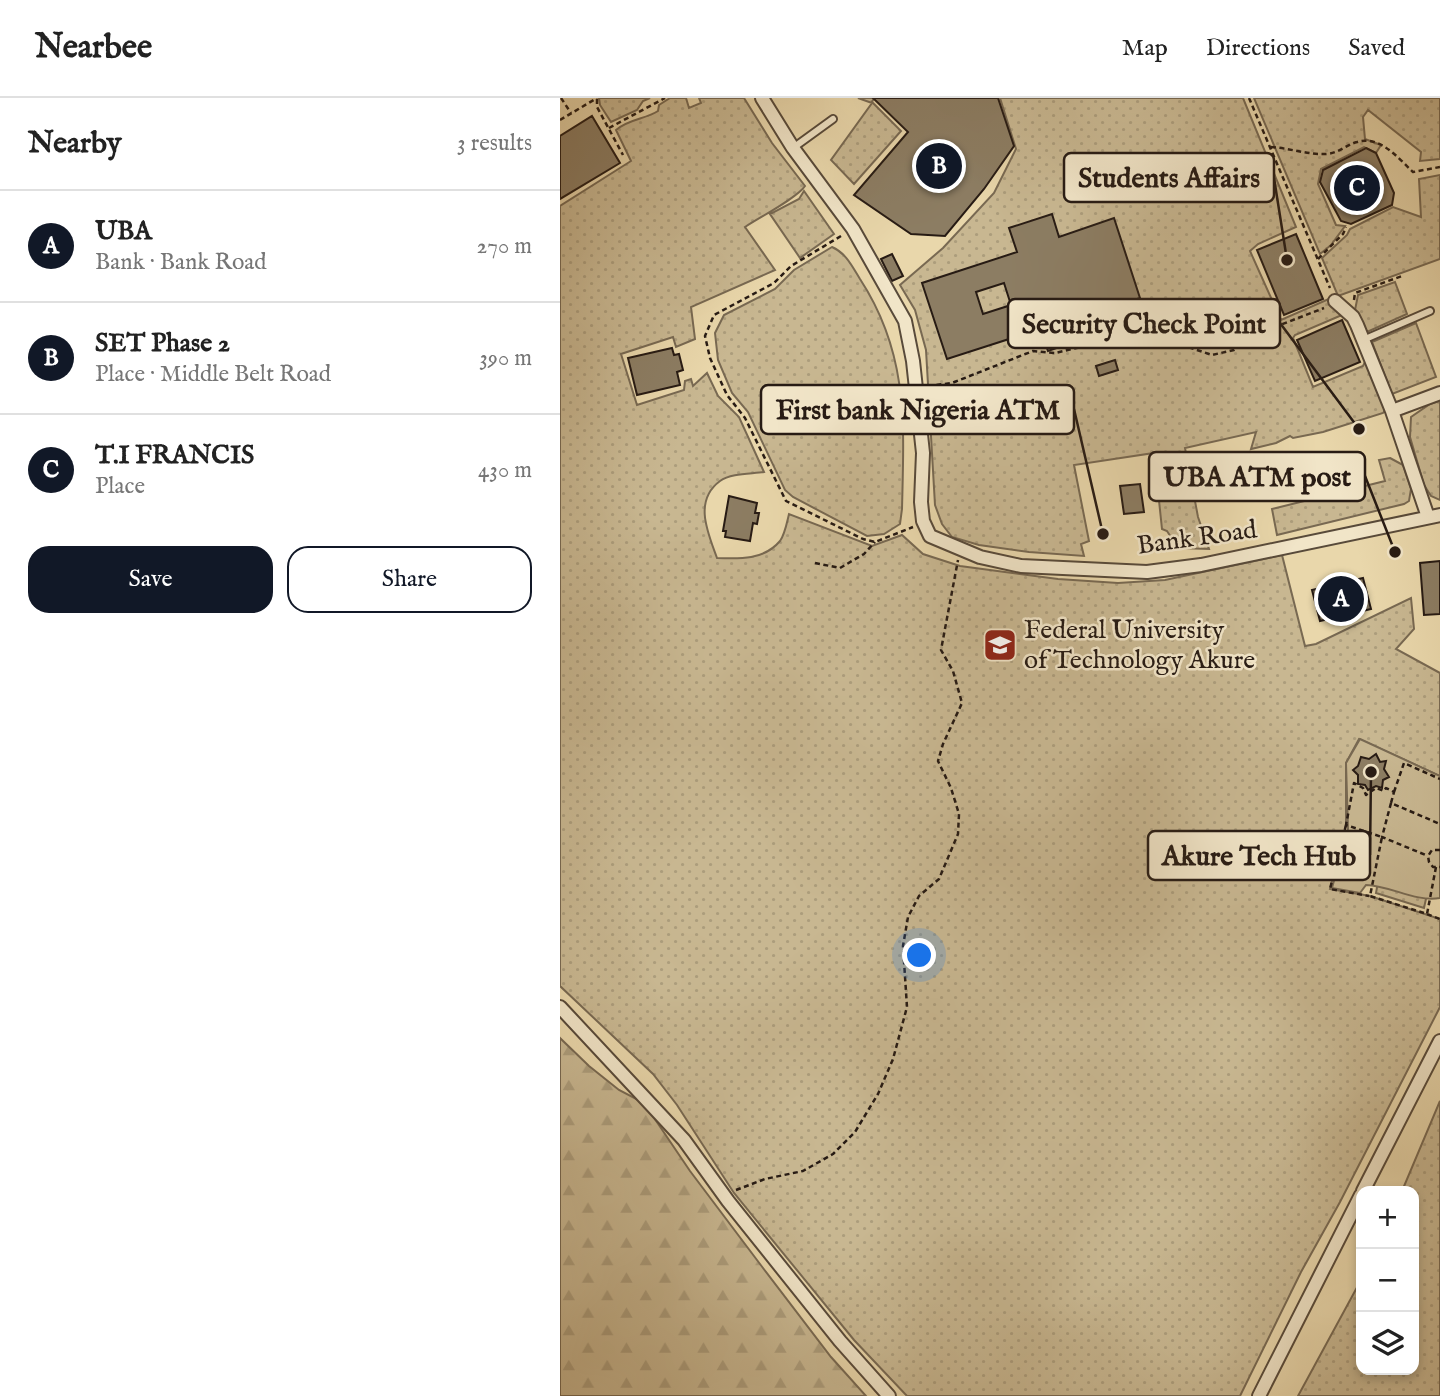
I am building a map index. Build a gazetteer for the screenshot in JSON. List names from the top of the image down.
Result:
{
  "streets": {
    "street": ["Bank Road"]
  },
  "places": {
    "other": [
      "Students Affairs",
      "Security Check Point",
      "First bank Nigeria ATM",
      "UBA ATM post",
      "Akure Tech Hub"
    ],
    "school or university": ["Federal University of Technology Akure"]
  },
  "page": {
    "header": "Nearbee",
    "nav": ["Map", "Directions", "Saved"],
    "heading": ["Nearby", "3 results"],
    "pins": ["B", "C", "A"],
    "list": [
      {
        "mark": "A",
        "name": "UBA",
        "note": "Bank · Bank Road",
        "value": "270 m"
      },
      {
        "mark": "B",
        "name": "SET Phase 2",
        "note": "Place · Middle Belt Road",
        "value": "390 m"
      },
      {
        "mark": "C",
        "name": "T.I FRANCIS",
        "note": "Place",
        "value": "430 m"
      }
    ],
    "buttons": ["Save", "Share"],
    "map_buttons": ["+", "−"]
  }
}
